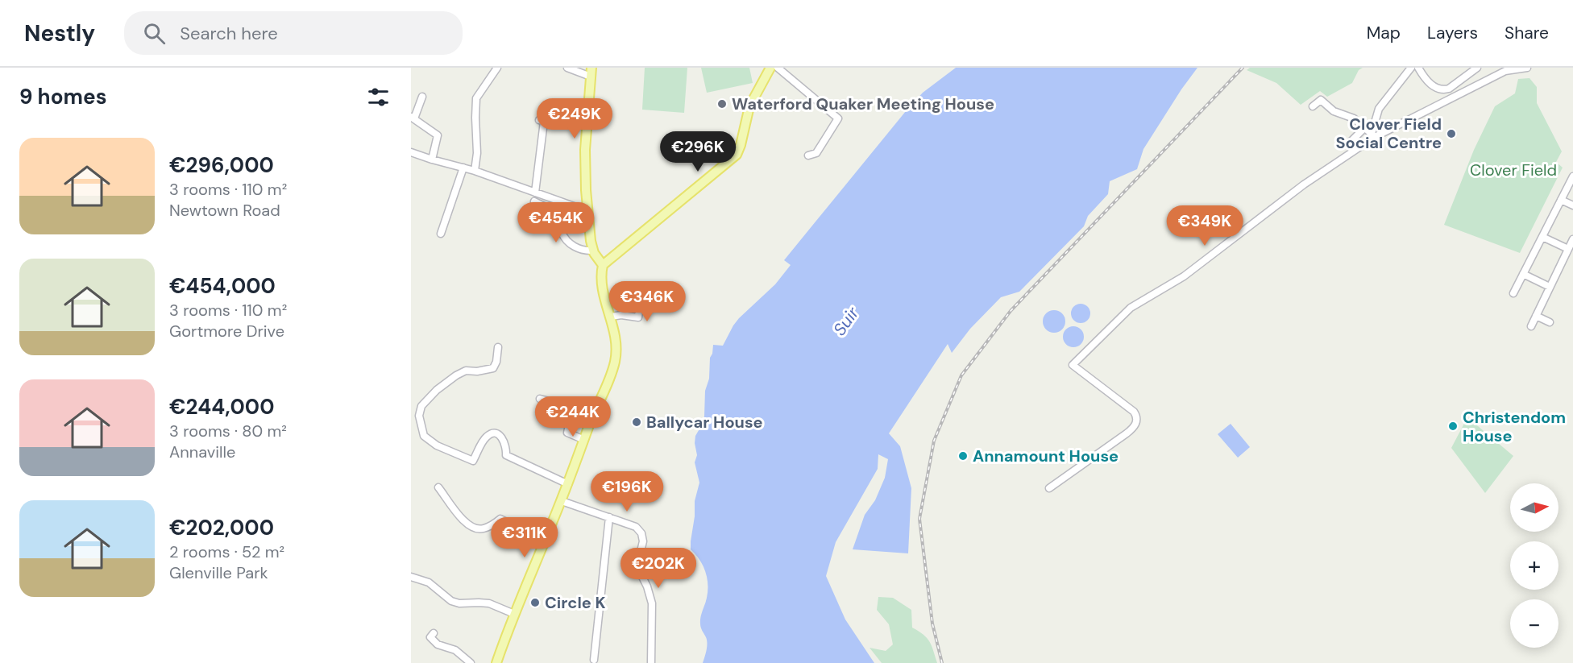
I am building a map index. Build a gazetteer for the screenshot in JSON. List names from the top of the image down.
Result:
{
  "water": ["Suir"],
  "parks": ["Clover Field"],
  "places": [
    "Waterford Quaker Meeting House",
    "Clover Field Social Centre",
    "Ballycar House",
    "Christendom House",
    "Annamount House",
    "Circle K"
  ],
  "north": "right",
  "page": {
    "header": "Nestly",
    "search": "Search here",
    "nav": ["Map", "Layers", "Share"],
    "heading": "9 homes",
    "price": [
      "€249K",
      "€296K",
      "€454K",
      "€349K",
      "€346K",
      "€244K",
      "€196K",
      "€311K",
      "€202K"
    ],
    "list": [
      {
        "name": "€296,000",
        "note": "3 rooms · 110 m² · Newtown Road"
      },
      {
        "name": "€454,000",
        "note": "3 rooms · 110 m² · Gortmore Drive"
      },
      {
        "name": "€244,000",
        "note": "3 rooms · 80 m² · Annaville"
      },
      {
        "name": "€202,000",
        "note": "2 rooms · 52 m² · Glenville Park"
      }
    ],
    "map_buttons": ["+", "−"]
  }
}
